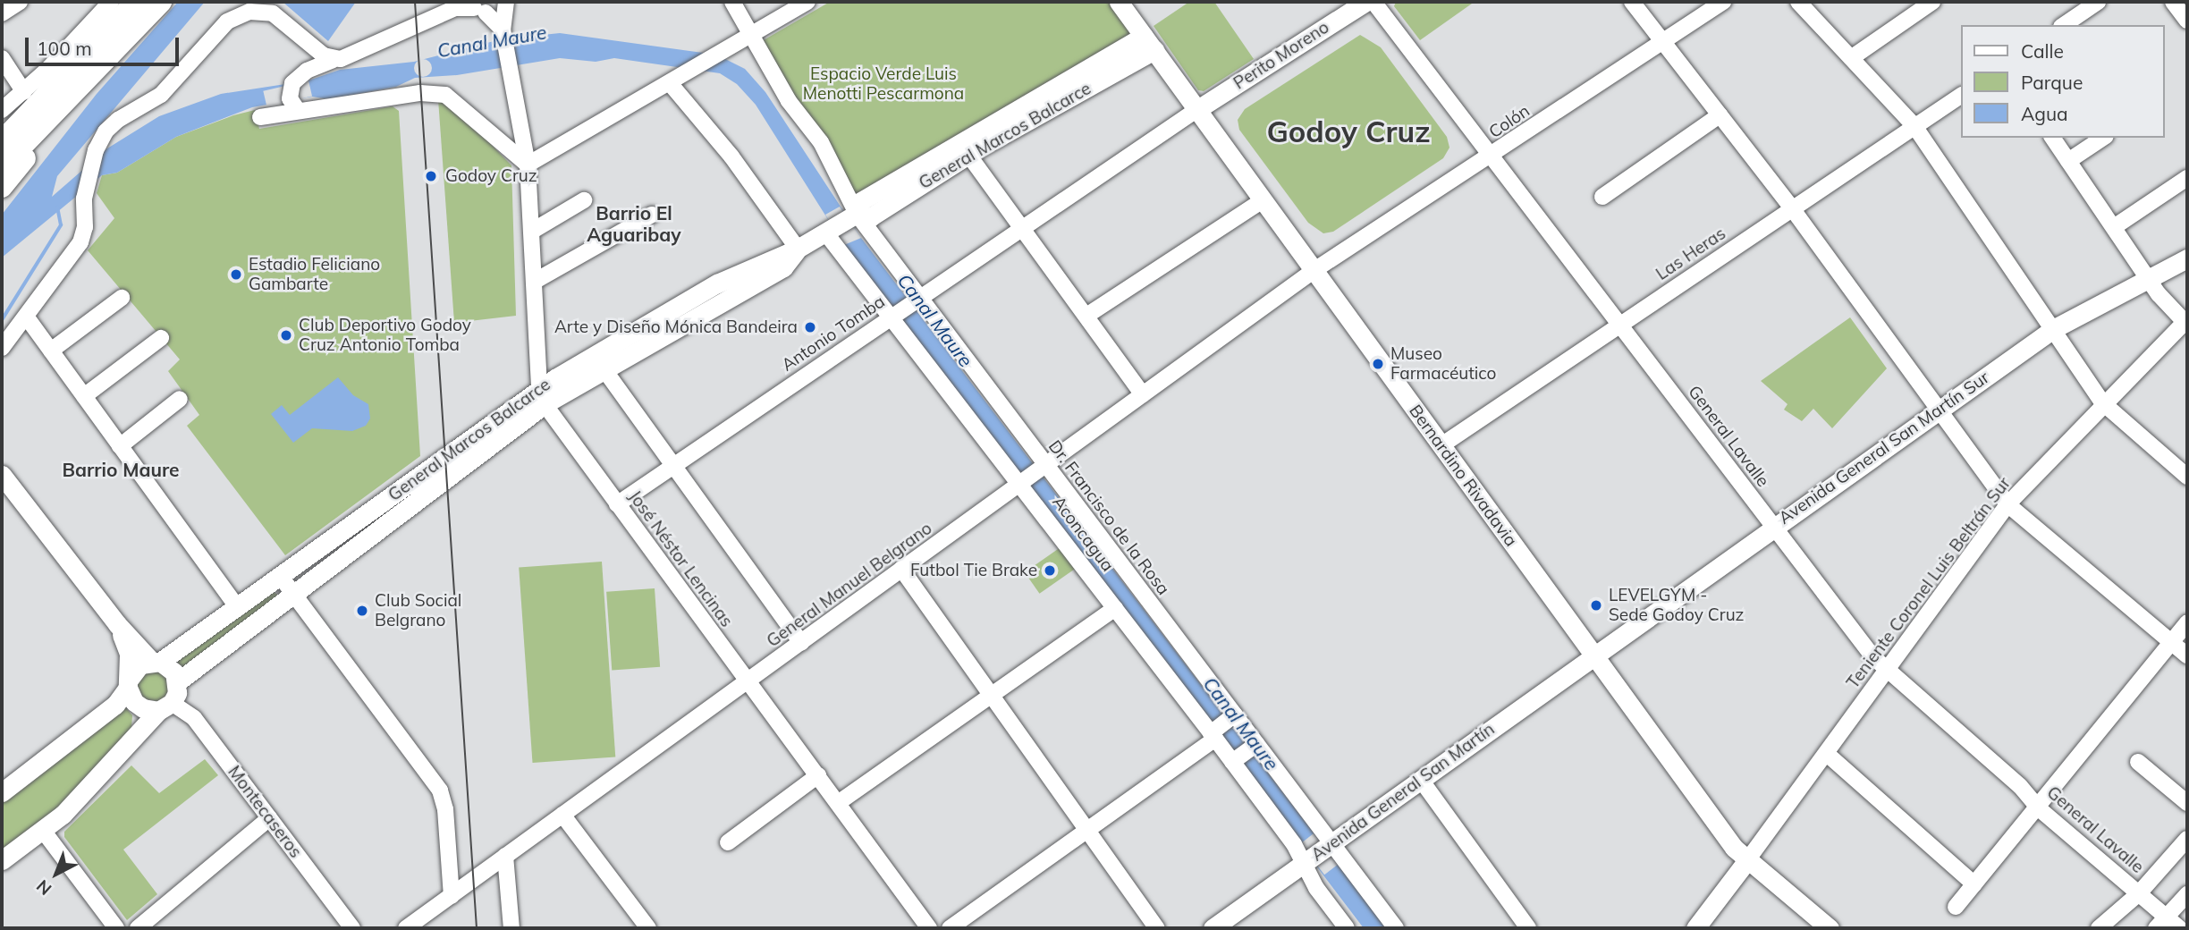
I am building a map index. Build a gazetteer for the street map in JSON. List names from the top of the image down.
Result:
{
  "streets": {
    "main road": [
      "Perito Moreno",
      "General Marcos Balcarce",
      "Avenida General San Martín Sur",
      "Bernardino Rivadavia",
      "Avenida General San Martín"
    ],
    "street": [
      "Colón",
      "Las Heras",
      "Antonio Tomba",
      "General Lavalle",
      "Dr. Francisco de la Rosa",
      "Aconcagua",
      "José Néstor Lencinas",
      "Teniente Coronel Luis Beltrán Sur",
      "General Manuel Belgrano",
      "Montecaseros"
    ]
  },
  "crossings": [
    ["Perito Moreno", "Antonio Tomba"],
    ["Perito Moreno", "Bernardino Rivadavia"],
    ["Colón", "General Lavalle"],
    ["Colón", "Bernardino Rivadavia"],
    ["Colón", "General Manuel Belgrano"],
    ["General Marcos Balcarce", "Bernardino Rivadavia"],
    ["General Marcos Balcarce", "Dr. Francisco de la Rosa"],
    ["General Marcos Balcarce", "Aconcagua"],
    ["General Marcos Balcarce", "José Néstor Lencinas"],
    ["General Marcos Balcarce", "Montecaseros"],
    ["Las Heras", "General Lavalle"],
    ["Las Heras", "Bernardino Rivadavia"],
    ["Antonio Tomba", "Bernardino Rivadavia"],
    ["Antonio Tomba", "Dr. Francisco de la Rosa"],
    ["Antonio Tomba", "Aconcagua"],
    ["Antonio Tomba", "José Néstor Lencinas"],
    ["General Lavalle", "Avenida General San Martín Sur"],
    ["General Lavalle", "Teniente Coronel Luis Beltrán Sur"],
    ["Avenida General San Martín Sur", "Bernardino Rivadavia"],
    ["Avenida General San Martín Sur", "Avenida General San Martín"],
    ["Bernardino Rivadavia", "Teniente Coronel Luis Beltrán Sur"],
    ["Bernardino Rivadavia", "General Manuel Belgrano"],
    ["Bernardino Rivadavia", "Avenida General San Martín"],
    ["Dr. Francisco de la Rosa", "Aconcagua"],
    ["Dr. Francisco de la Rosa", "General Manuel Belgrano"],
    ["Dr. Francisco de la Rosa", "Avenida General San Martín"],
    ["Aconcagua", "General Manuel Belgrano"],
    ["Aconcagua", "Avenida General San Martín"],
    ["José Néstor Lencinas", "General Manuel Belgrano"]
  ],
  "districts": ["Godoy Cruz", "Barrio El Aguaribay", "Barrio Maure"],
  "water": ["Canal Maure"],
  "parks": ["Espacio Verde Luis Menotti Pescarmona"],
  "places": [
    "Godoy Cruz",
    "Estadio Feliciano Gambarte",
    "Arte y Diseño Mónica Bandeira",
    "Club Deportivo Godoy Cruz Antonio Tomba",
    "Museo Farmacéutico",
    "Futbol Tie Brake",
    "LEVELGYM - Sede Godoy Cruz",
    "Club Social Belgrano"
  ],
  "legend": ["Calle", "Parque", "Agua"],
  "scale_bar": "100 m",
  "north": "bottom left"
}
